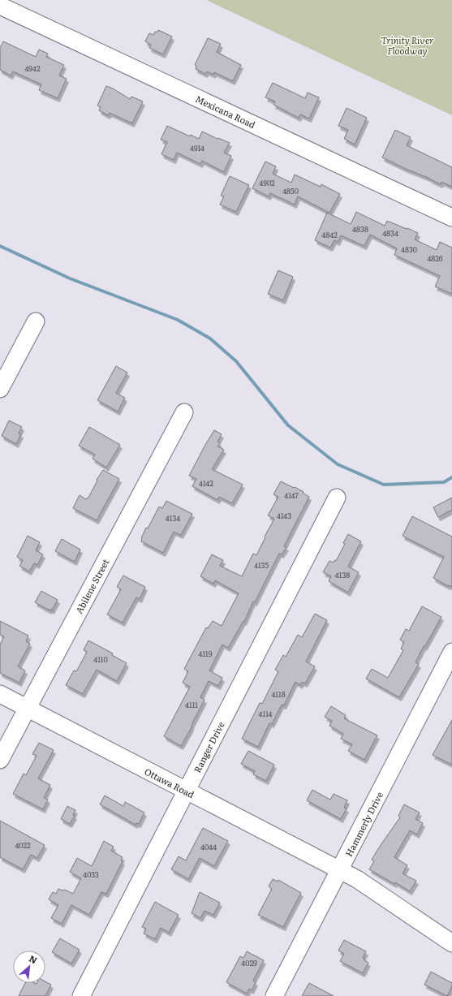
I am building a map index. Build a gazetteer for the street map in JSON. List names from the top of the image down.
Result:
{
  "streets": {
    "street": [
      "Mexicana Road",
      "Abilene Street",
      "Ranger Drive",
      "Ottawa Road",
      "Hammerly Drive"
    ]
  },
  "crossings": [
    ["Abilene Street", "Ottawa Road"],
    ["Ranger Drive", "Ottawa Road"],
    ["Ottawa Road", "Hammerly Drive"]
  ],
  "parks": ["Trinity River Floodway"],
  "house_numbers": [
    "4942",
    "4914",
    "4902",
    "4850",
    "4838",
    "4834",
    "4842",
    "4830",
    "4826",
    "4142",
    "4147",
    "4143",
    "4134",
    "4135",
    "4138",
    "4119",
    "4110",
    "4118",
    "4111",
    "4114",
    "4022",
    "4044",
    "4033",
    "4029"
  ],
  "north": "top right"
}
